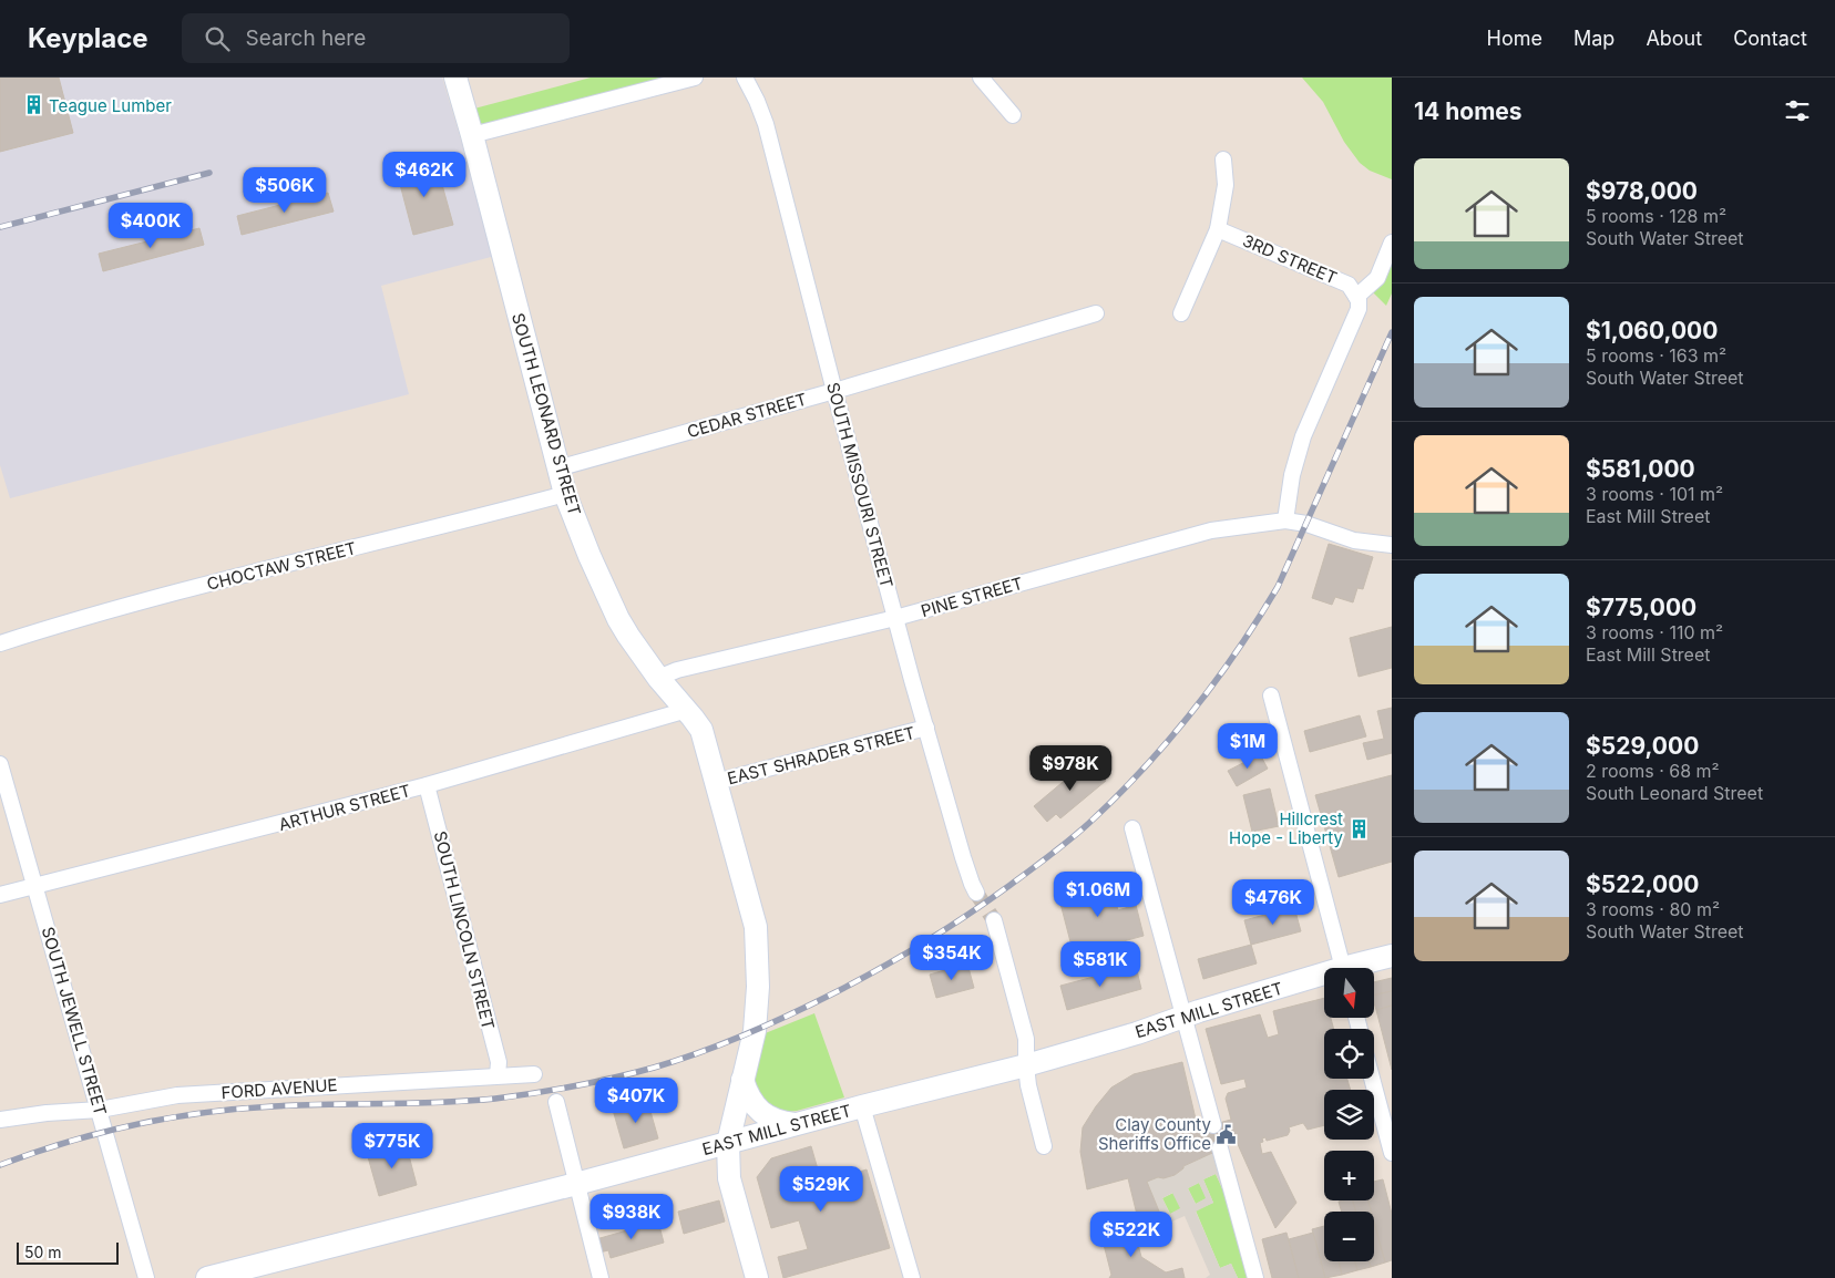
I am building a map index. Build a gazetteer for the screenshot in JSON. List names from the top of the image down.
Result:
{
  "streets": {
    "main road": ["SOUTH LEONARD STREET", "EAST MILL STREET"],
    "street": [
      "3RD STREET",
      "CEDAR STREET",
      "SOUTH MISSOURI STREET",
      "CHOCTAW STREET",
      "PINE STREET",
      "EAST SHRADER STREET",
      "ARTHUR STREET",
      "SOUTH LINCOLN STREET",
      "SOUTH JEWELL STREET",
      "FORD AVENUE"
    ]
  },
  "crossings": [
    ["SOUTH LEONARD STREET", "CEDAR STREET"],
    ["SOUTH LEONARD STREET", "CHOCTAW STREET"],
    ["SOUTH LEONARD STREET", "PINE STREET"],
    ["SOUTH LEONARD STREET", "EAST SHRADER STREET"],
    ["SOUTH LEONARD STREET", "ARTHUR STREET"],
    ["SOUTH LEONARD STREET", "EAST MILL STREET"],
    ["CEDAR STREET", "SOUTH MISSOURI STREET"],
    ["SOUTH MISSOURI STREET", "PINE STREET"],
    ["SOUTH MISSOURI STREET", "EAST SHRADER STREET"],
    ["ARTHUR STREET", "SOUTH LINCOLN STREET"],
    ["ARTHUR STREET", "SOUTH JEWELL STREET"],
    ["SOUTH LINCOLN STREET", "FORD AVENUE"],
    ["SOUTH JEWELL STREET", "FORD AVENUE"]
  ],
  "places": {
    "building": ["Teague Lumber", "Hillcrest Hope - Liberty"],
    "public building": ["Clay County Sheriffs Office"]
  },
  "scale_bar": "50 m",
  "north": "bottom",
  "page": {
    "header": "Keyplace",
    "search": "Search here",
    "nav": [
      "Home",
      "Map",
      "About",
      "Contact"
    ],
    "heading": "14 homes",
    "list": [
      {
        "name": "$978,000",
        "note": "5 rooms · 128 m² · South Water Street"
      },
      {
        "name": "$1,060,000",
        "note": "5 rooms · 163 m² · South Water Street"
      },
      {
        "name": "$581,000",
        "note": "3 rooms · 101 m² · East Mill Street"
      },
      {
        "name": "$775,000",
        "note": "3 rooms · 110 m² · East Mill Street"
      },
      {
        "name": "$529,000",
        "note": "2 rooms · 68 m² · South Leonard Street"
      },
      {
        "name": "$522,000",
        "note": "3 rooms · 80 m² · South Water Street"
      }
    ],
    "price": [
      "$462K",
      "$506K",
      "$400K",
      "$1M",
      "$978K",
      "$1.06M",
      "$476K",
      "$354K",
      "$581K",
      "$407K",
      "$775K",
      "$529K",
      "$938K",
      "$522K"
    ],
    "map_buttons": ["+", "−"],
    "scale": "50 m"
  }
}
